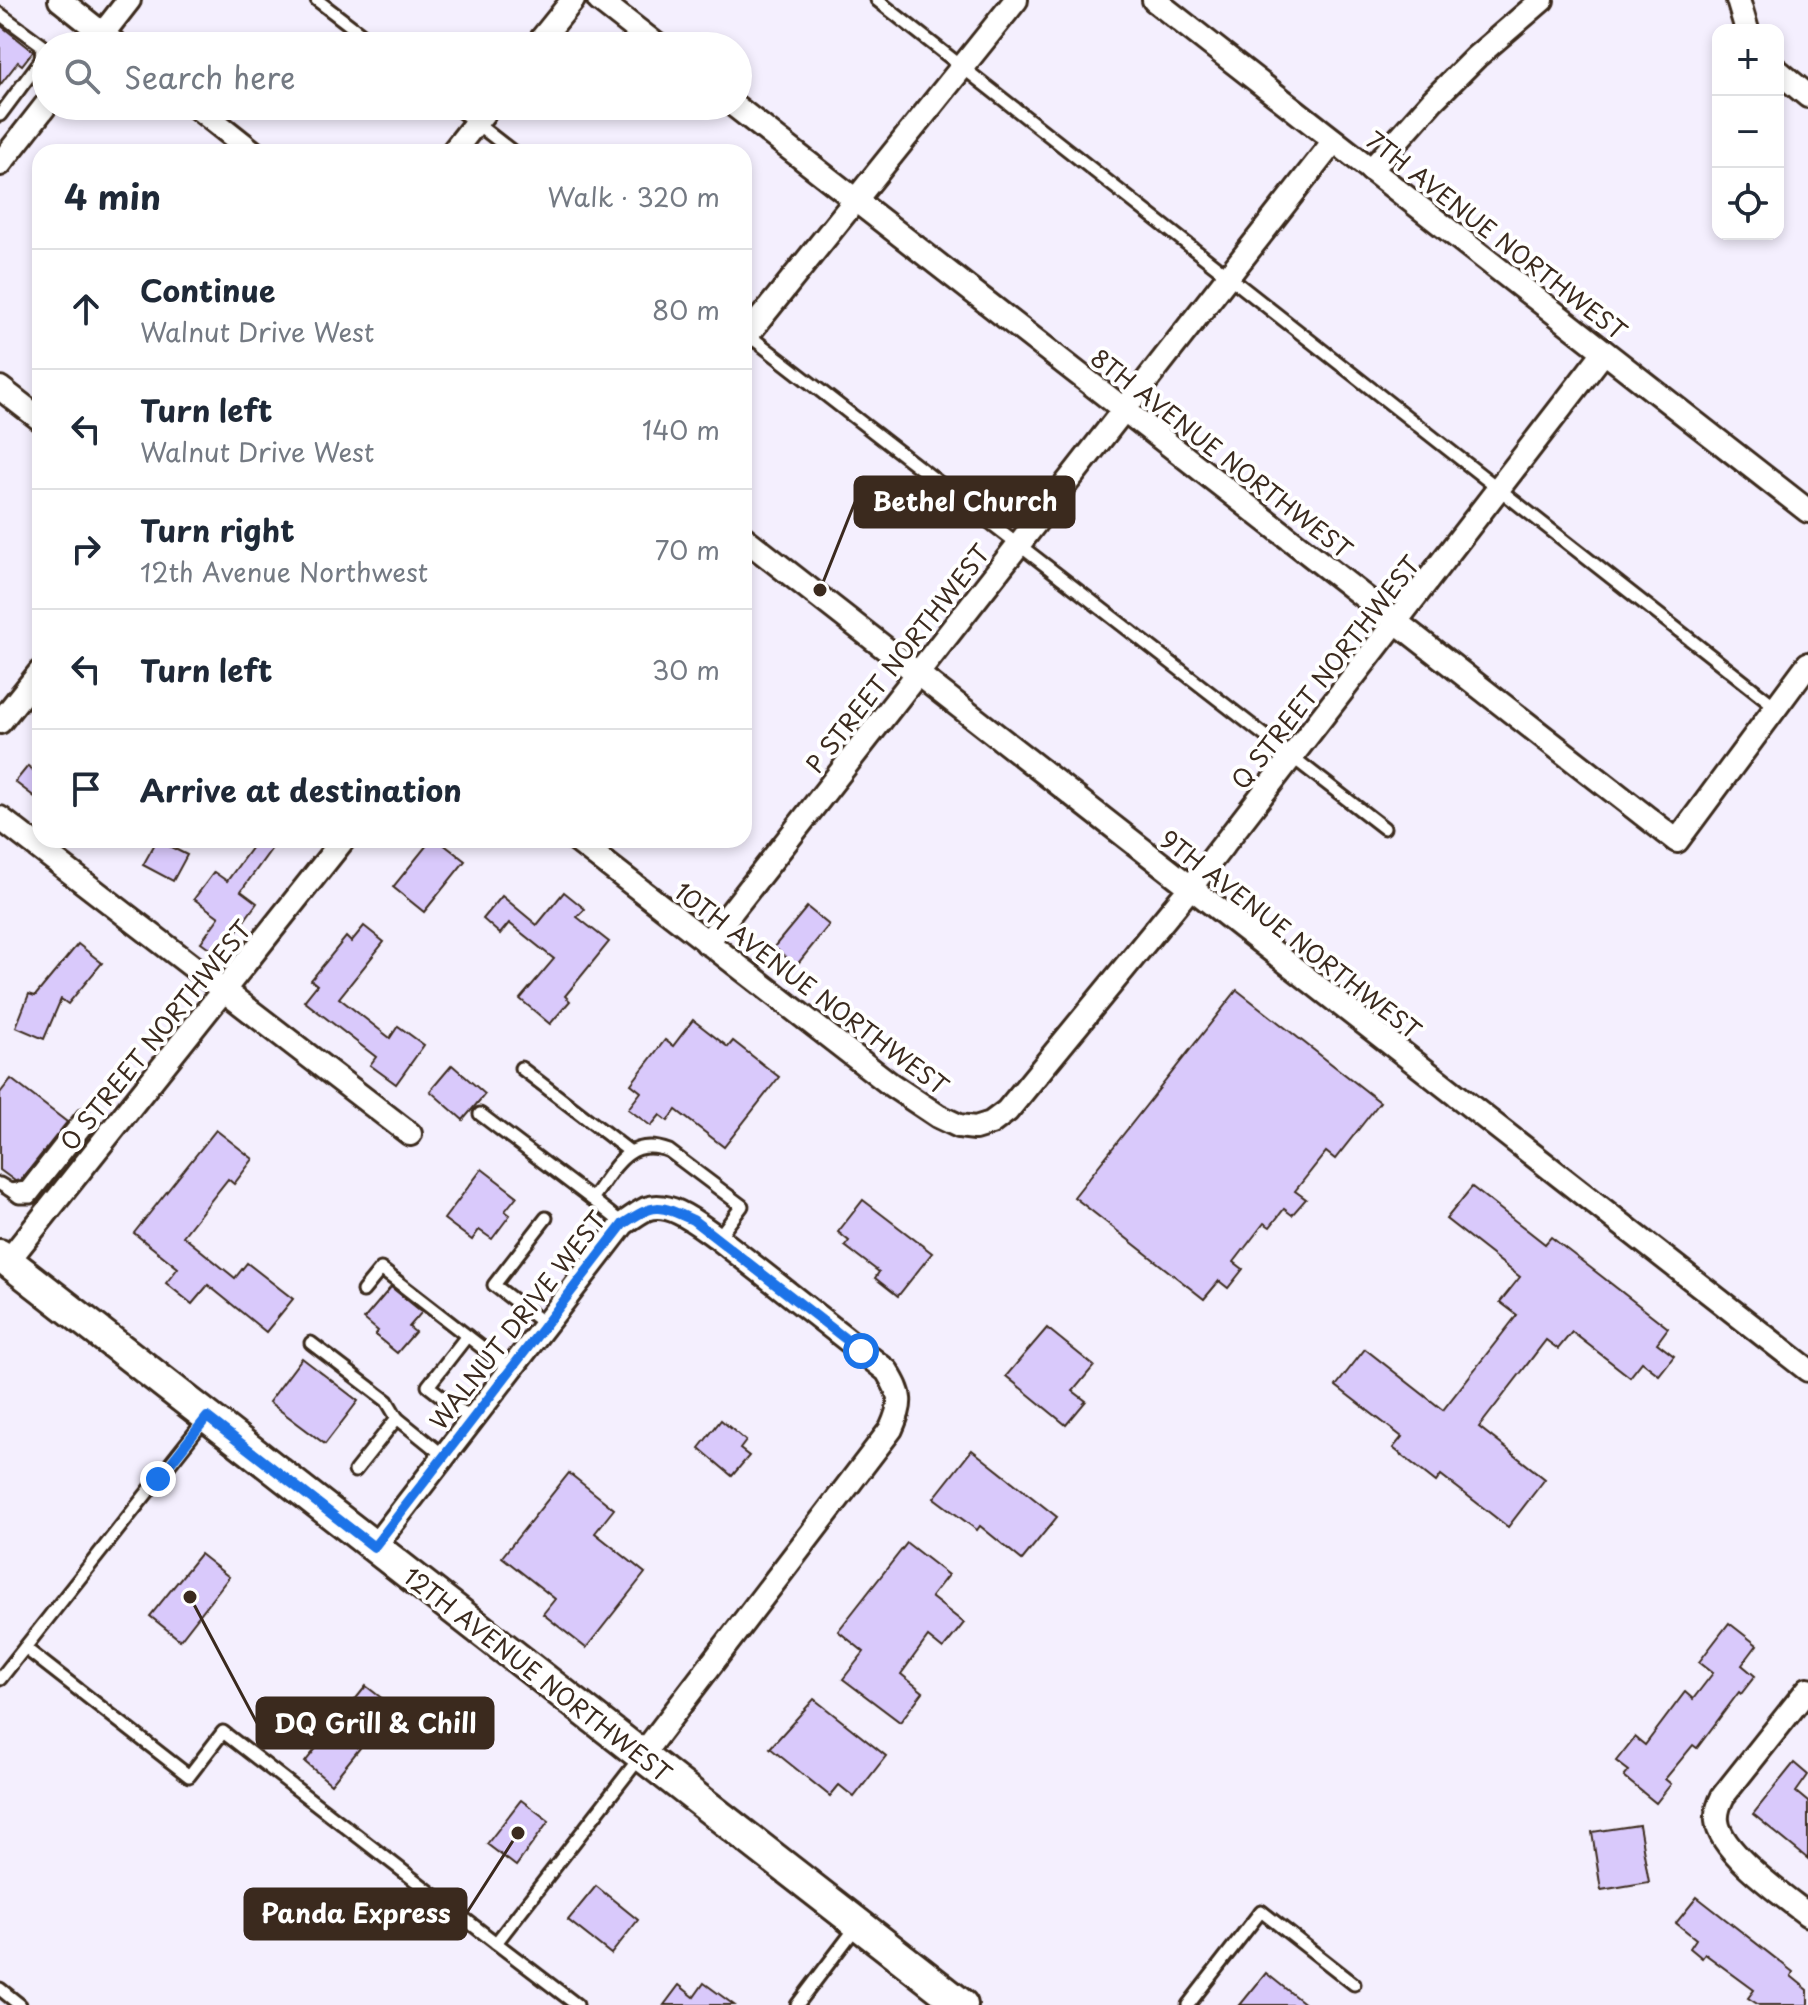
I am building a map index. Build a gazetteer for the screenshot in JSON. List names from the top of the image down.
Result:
{
  "streets": {
    "main road": ["12TH AVENUE NORTHWEST"],
    "street": [
      "7TH AVENUE NORTHWEST",
      "8TH AVENUE NORTHWEST",
      "P STREET NORTHWEST",
      "Q STREET NORTHWEST",
      "9TH AVENUE NORTHWEST",
      "10TH AVENUE NORTHWEST",
      "O STREET NORTHWEST",
      "WALNUT DRIVE WEST"
    ]
  },
  "crossings": [
    ["7TH AVENUE NORTHWEST", "P STREET NORTHWEST"],
    ["7TH AVENUE NORTHWEST", "Q STREET NORTHWEST"],
    ["8TH AVENUE NORTHWEST", "P STREET NORTHWEST"],
    ["8TH AVENUE NORTHWEST", "Q STREET NORTHWEST"],
    ["P STREET NORTHWEST", "9TH AVENUE NORTHWEST"],
    ["P STREET NORTHWEST", "10TH AVENUE NORTHWEST"],
    ["Q STREET NORTHWEST", "9TH AVENUE NORTHWEST"],
    ["Q STREET NORTHWEST", "10TH AVENUE NORTHWEST"],
    ["O STREET NORTHWEST", "12TH AVENUE NORTHWEST"],
    ["WALNUT DRIVE WEST", "12TH AVENUE NORTHWEST"]
  ],
  "places": ["Bethel Church", "DQ Grill & Chill", "Panda Express"],
  "page": {
    "map_buttons": ["+", "−"],
    "search": "Search here",
    "heading": ["4 min", "Walk · 320 m"],
    "list": [
      ["Continue", "Walnut Drive West", "80 m"],
      ["Turn left", "Walnut Drive West", "140 m"],
      ["Turn right", "12th Avenue Northwest", "70 m"],
      ["Turn left", "30 m"],
      "Arrive at destination"
    ]
  }
}
